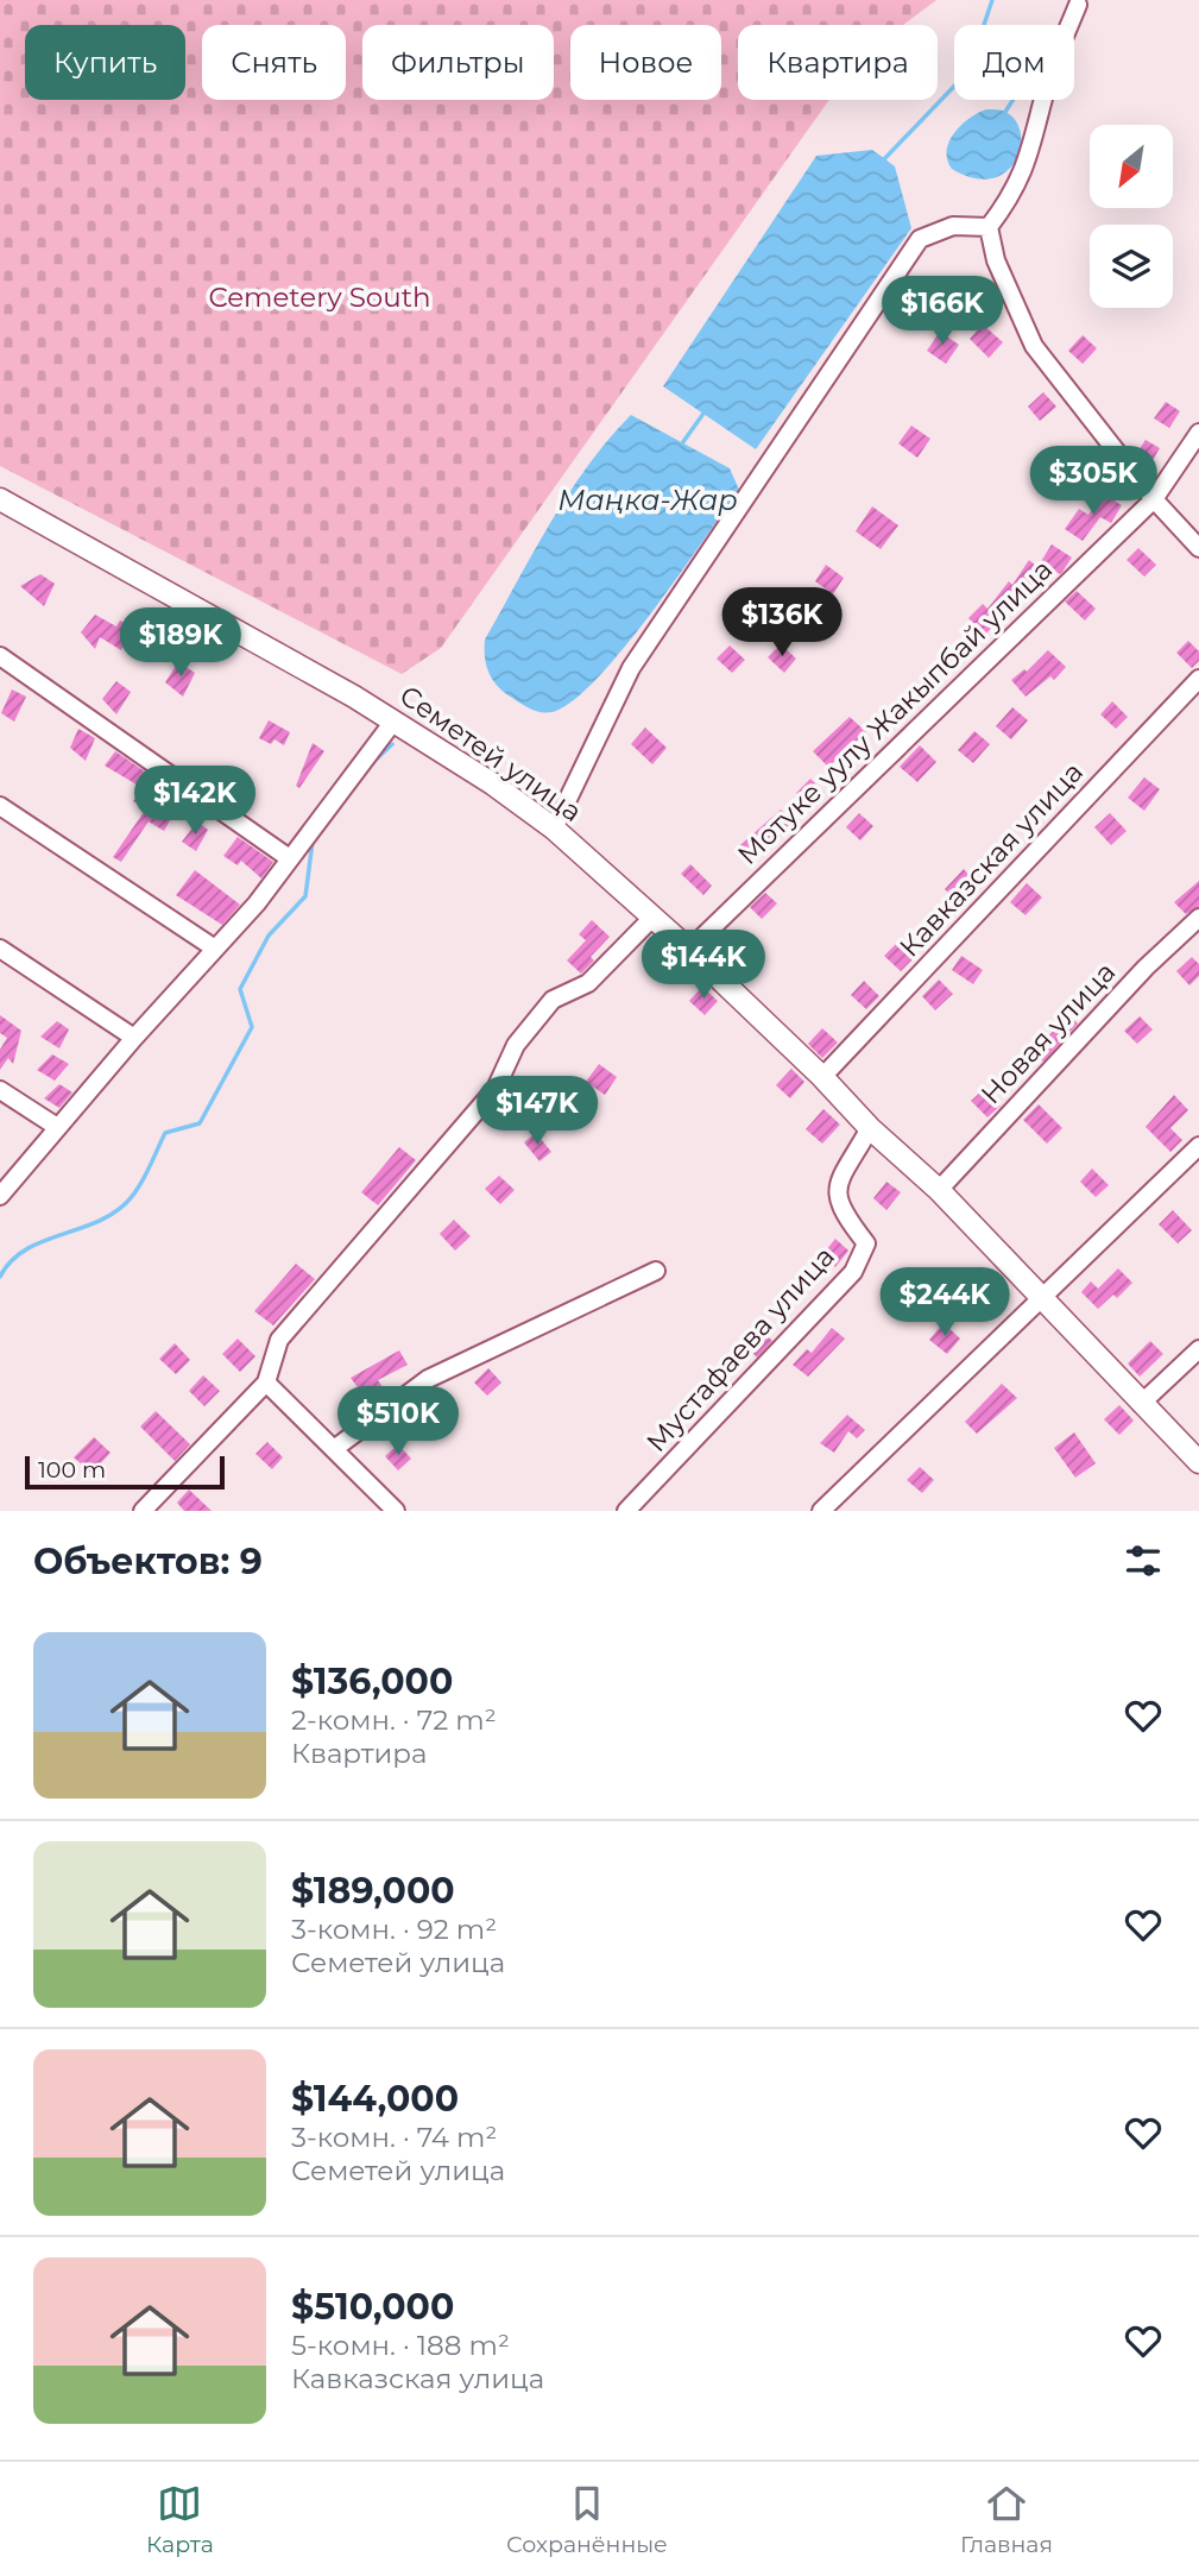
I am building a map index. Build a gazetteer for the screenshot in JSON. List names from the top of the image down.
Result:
{
  "streets": {
    "street": [
      "Мотуке уулу Жакыпбай улица",
      "Семетей улица",
      "Кавказская улица",
      "Новая улица",
      "Мустафаева улица"
    ]
  },
  "crossings": [
    ["Мотуке уулу Жакыпбай улица", "Семетей улица"],
    ["Семетей улица", "Кавказская улица"],
    ["Семетей улица", "Новая улица"],
    ["Семетей улица", "Мустафаева улица"]
  ],
  "water": ["Маңка-Жар"],
  "parks": ["Cemetery South"],
  "scale_bar": "100 m",
  "north": "bottom left",
  "page": {
    "chip": [
      "Купить",
      "Снять",
      "Фильтры",
      "Новое",
      "Квартира",
      "Дом"
    ],
    "price": [
      "$166K",
      "$305K",
      "$136K",
      "$189K",
      "$142K",
      "$144K",
      "$147K",
      "$244K",
      "$510K"
    ],
    "scale": "100 m",
    "heading": "Объектов: 9",
    "list": [
      {
        "name": "$136,000",
        "note": "2-комн. · 72 m² · Квартира"
      },
      {
        "name": "$189,000",
        "note": "3-комн. · 92 m² · Семетей улица"
      },
      {
        "name": "$144,000",
        "note": "3-комн. · 74 m² · Семетей улица"
      },
      {
        "name": "$510,000",
        "note": "5-комн. · 188 m² · Кавказская улица"
      }
    ],
    "tabs": ["Карта", "Сохранённые", "Главная"]
  }
}
